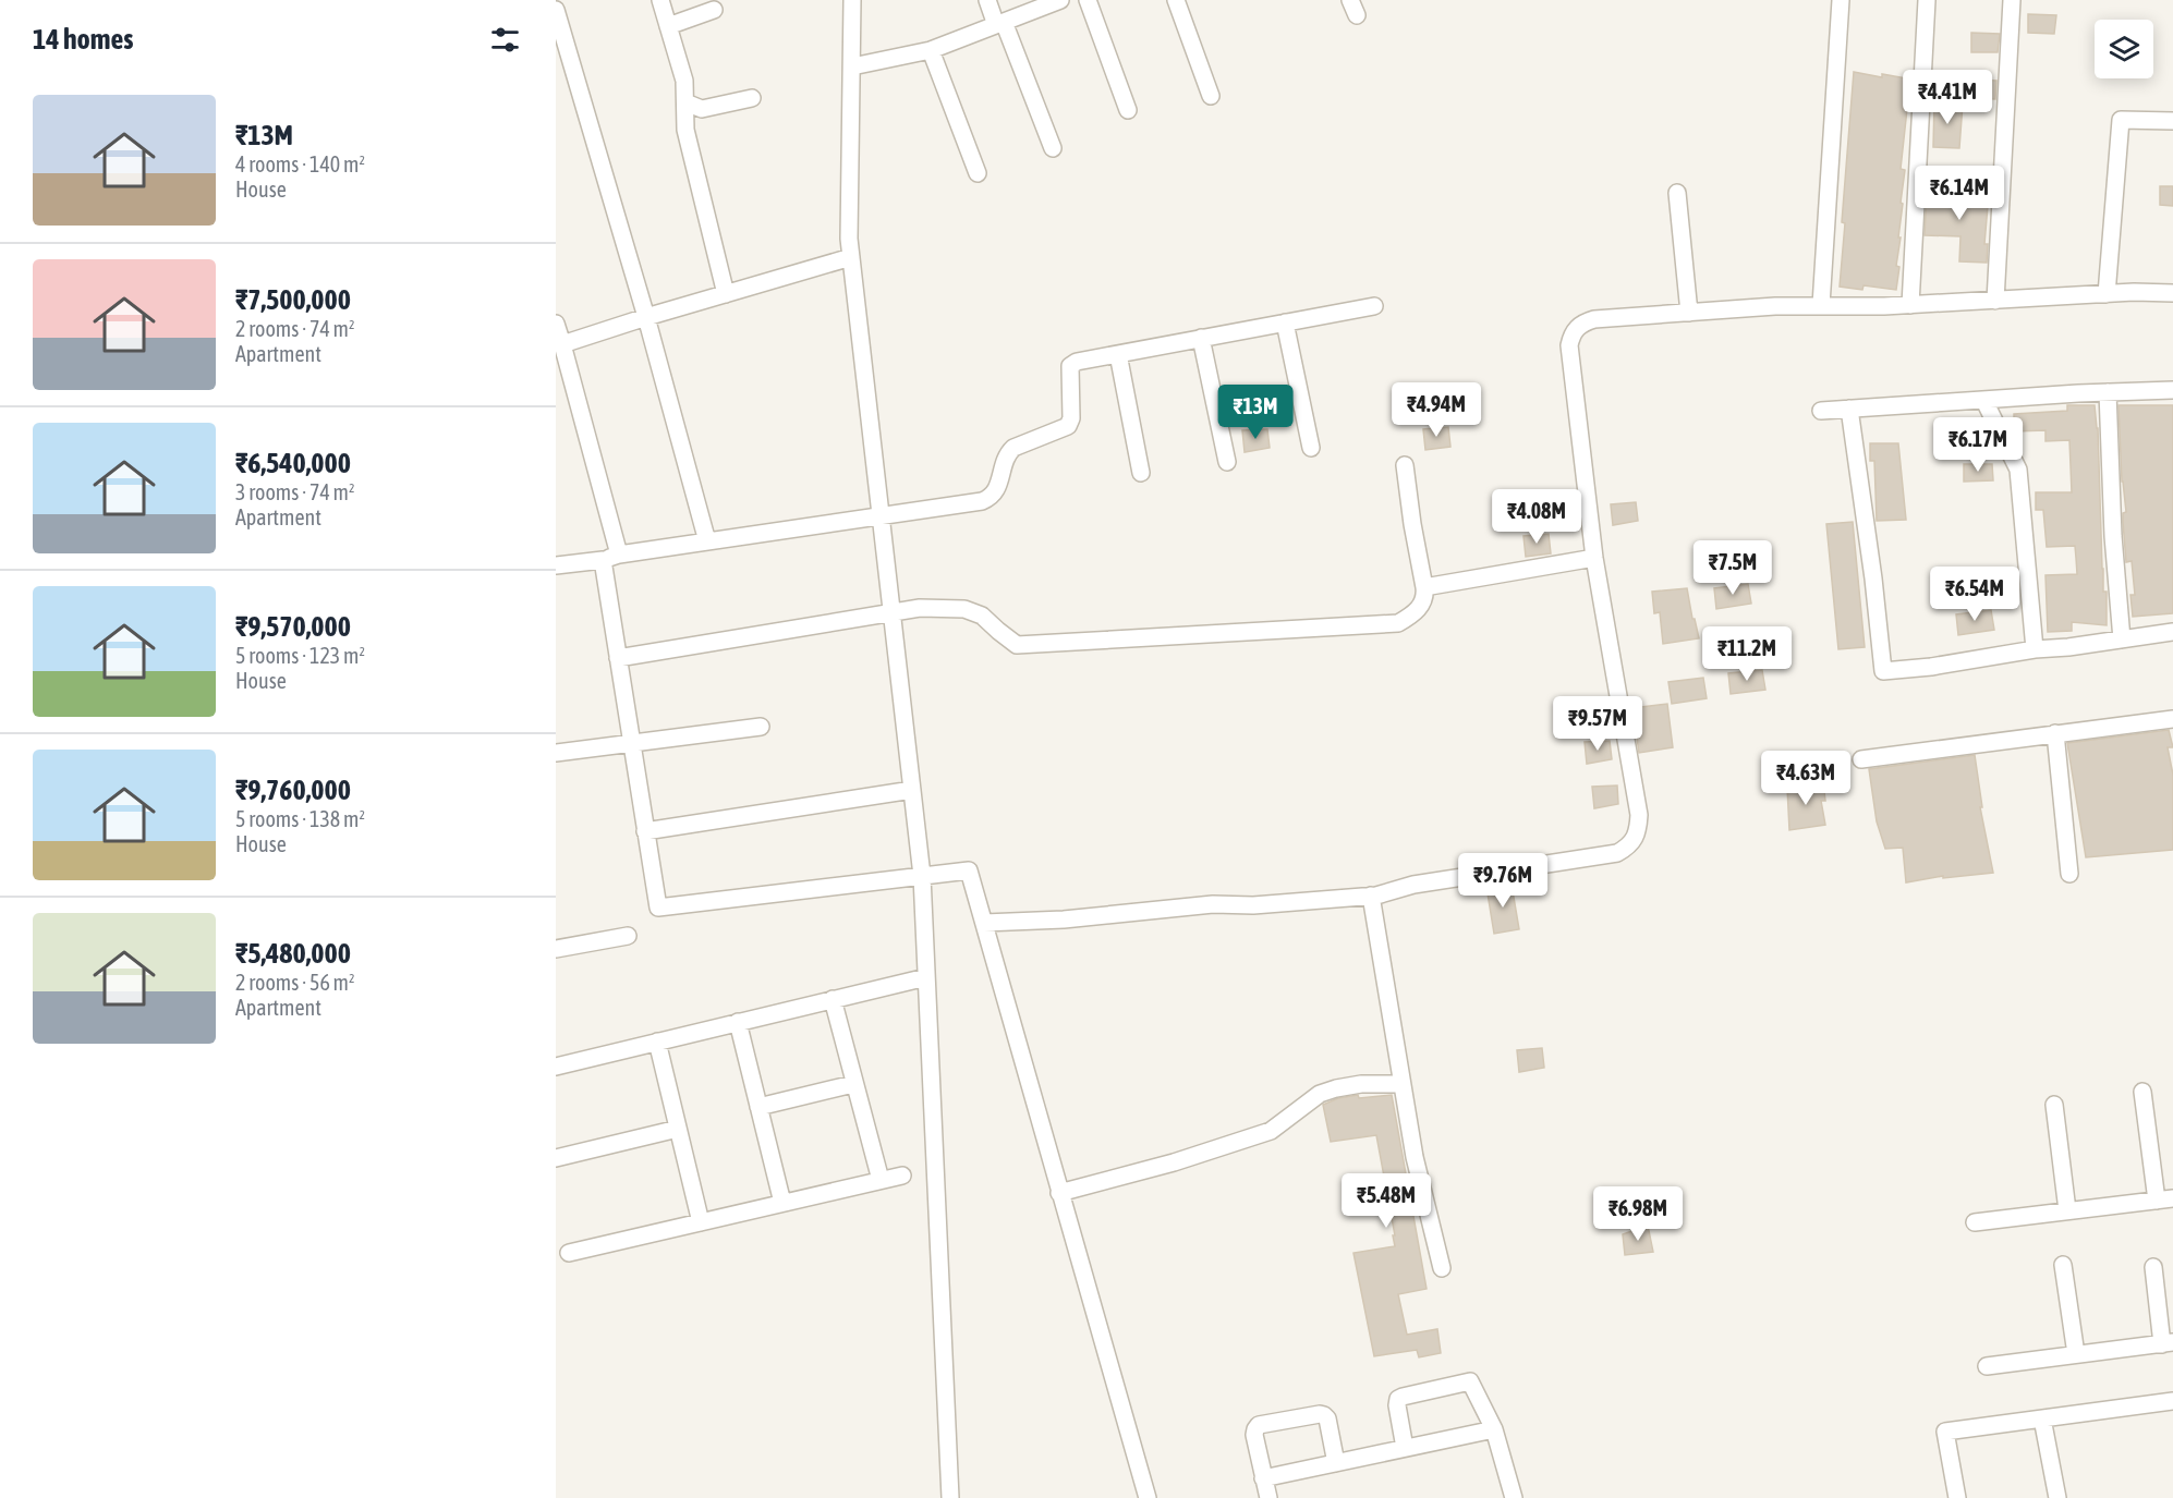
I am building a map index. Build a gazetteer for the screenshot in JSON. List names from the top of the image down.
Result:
{
  "page": {
    "heading": "14 homes",
    "price": [
      "₹4.41M",
      "₹6.14M",
      "₹4.94M",
      "₹13M",
      "₹6.17M",
      "₹4.08M",
      "₹7.5M",
      "₹6.54M",
      "₹11.2M",
      "₹9.57M",
      "₹4.63M",
      "₹9.76M",
      "₹5.48M",
      "₹6.98M"
    ],
    "list": [
      {
        "name": "₹13M",
        "note": "4 rooms · 140 m² · House"
      },
      {
        "name": "₹7,500,000",
        "note": "2 rooms · 74 m² · Apartment"
      },
      {
        "name": "₹6,540,000",
        "note": "3 rooms · 74 m² · Apartment"
      },
      {
        "name": "₹9,570,000",
        "note": "5 rooms · 123 m² · House"
      },
      {
        "name": "₹9,760,000",
        "note": "5 rooms · 138 m² · House"
      },
      {
        "name": "₹5,480,000",
        "note": "2 rooms · 56 m² · Apartment"
      }
    ]
  }
}
